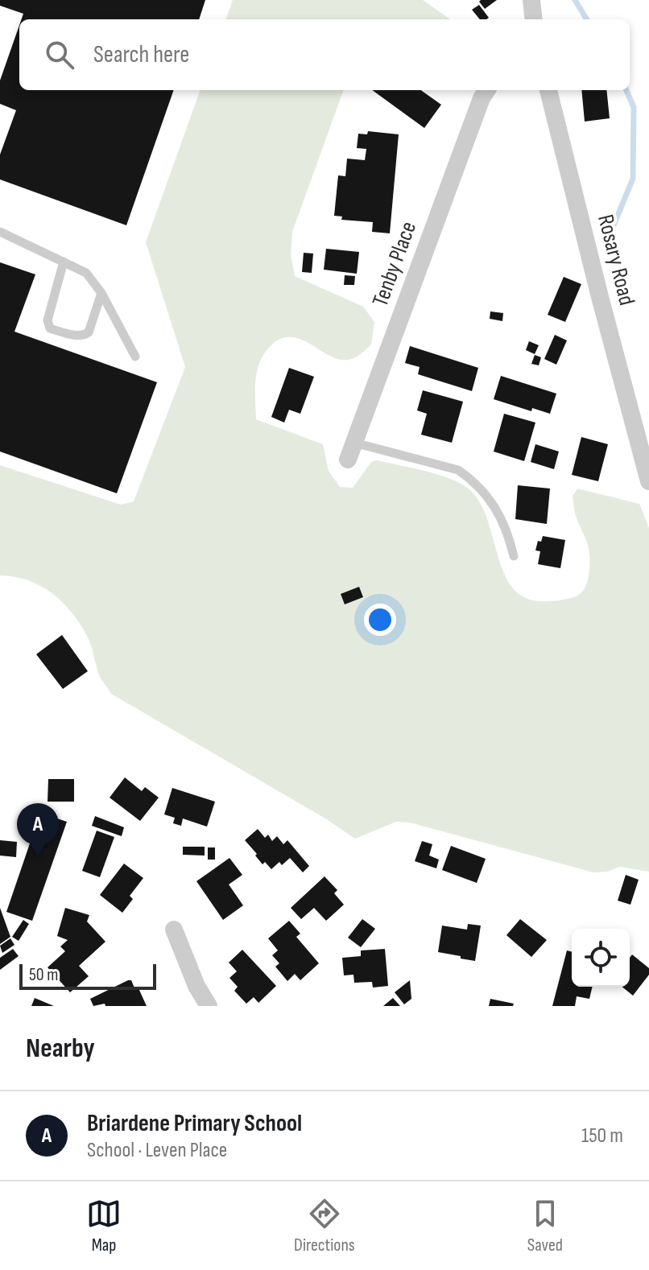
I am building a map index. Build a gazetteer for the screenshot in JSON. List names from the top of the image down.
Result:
{
  "streets": {
    "street": ["Rosary Road", "Tenby Place"]
  },
  "scale_bar": "50 m",
  "page": {
    "search": "Search here",
    "pins": "A",
    "scale": "50 m",
    "heading": "Nearby",
    "list": [
      {
        "mark": "A",
        "name": "Briardene Primary School",
        "note": "School · Leven Place",
        "value": "150 m"
      }
    ],
    "nav": ["Map", "Directions", "Saved"]
  }
}
